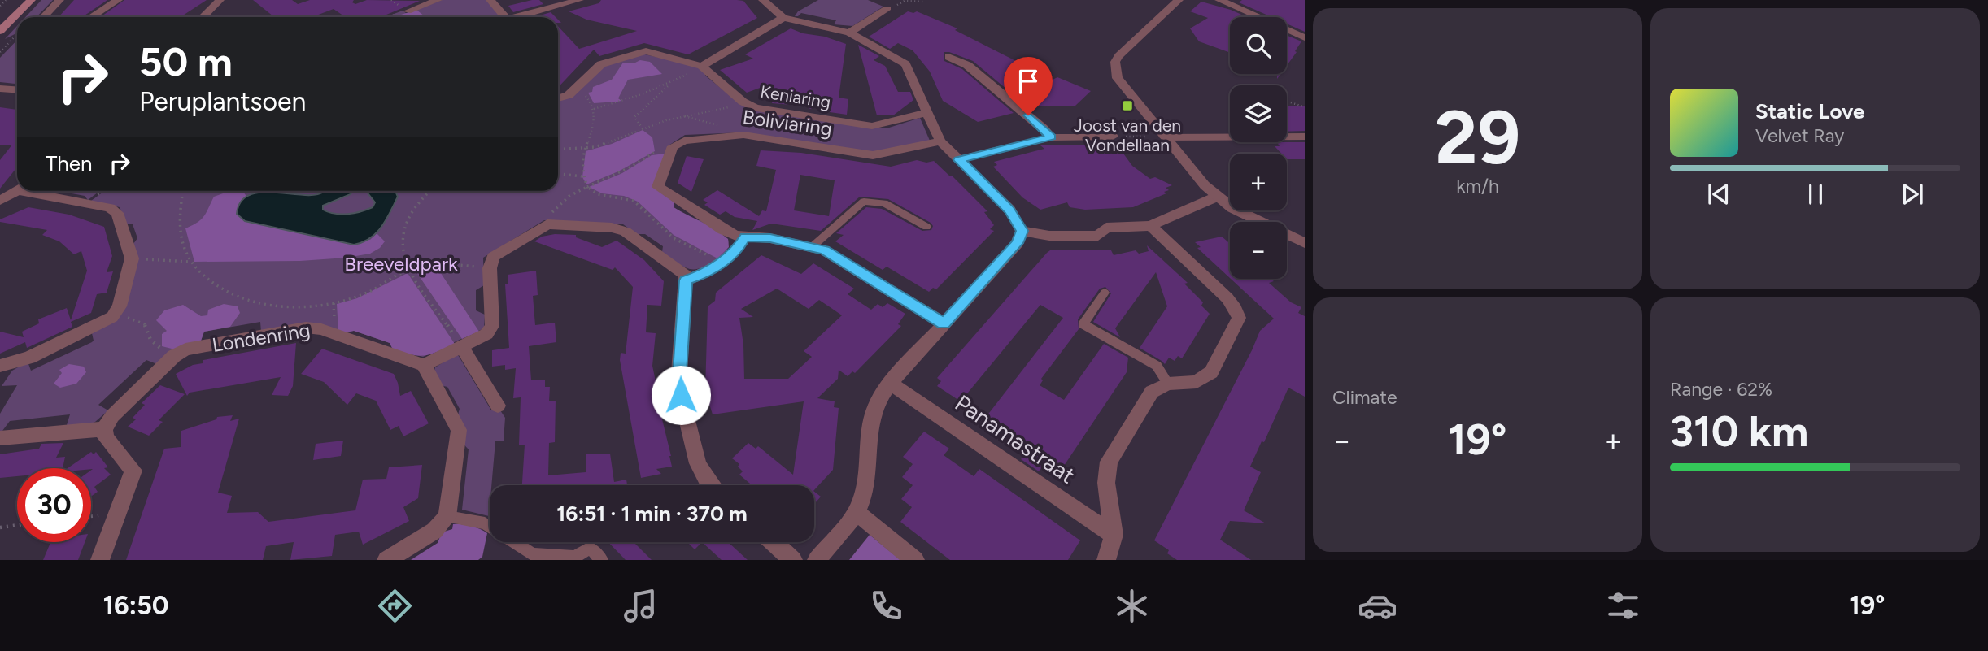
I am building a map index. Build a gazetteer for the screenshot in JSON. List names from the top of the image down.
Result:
{
  "streets": {
    "street": [
      "Keniaring",
      "Boliviaring",
      "Londenring",
      "Panamastraat"
    ]
  },
  "parks": ["Breeveldpark"],
  "places": {
    "transit": ["Joost van den Vondellaan"]
  },
  "page": {
    "tile": [
      ["29", "km/h"],
      "Climate",
      ["Range · 62%", "310 km"]
    ],
    "map_buttons": ["+", "−"],
    "turn": ["50 m", "Peruplantsoen"],
    "song": ["Static Love", "Velvet Ray"],
    "then": "Then",
    "heat": ["−", "19°", "+"],
    "limit": "30",
    "trip": "16:51 · 1 min · 370 m",
    "tabs": ["16:50", "19°"]
  }
}
